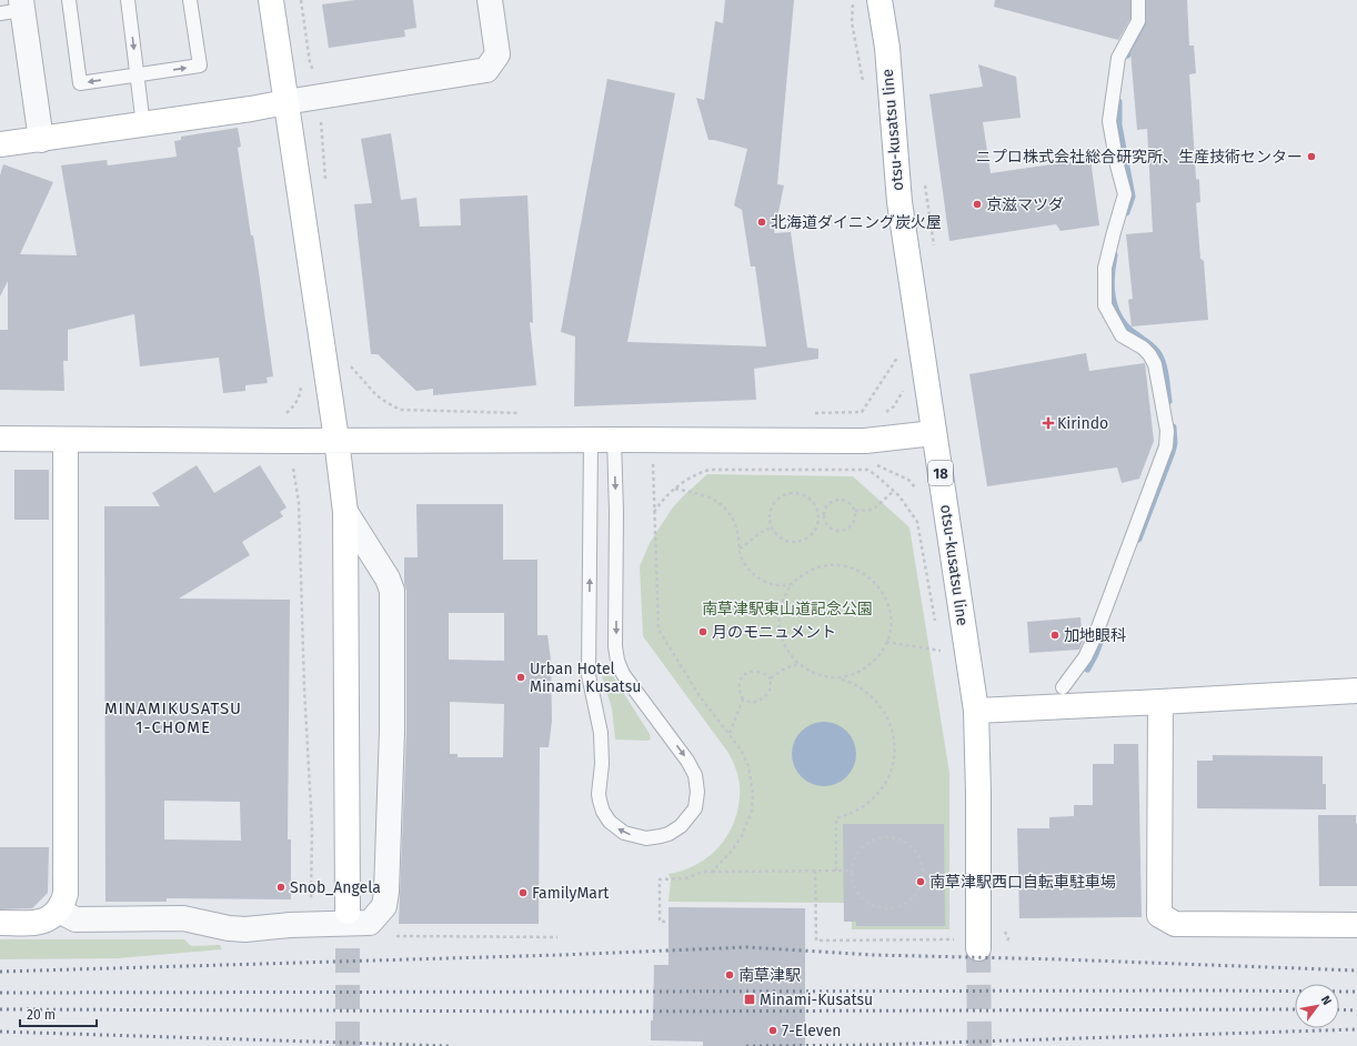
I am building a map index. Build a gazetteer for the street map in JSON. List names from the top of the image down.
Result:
{
  "streets": {
    "street": ["otsu-kusatsu line", "18"]
  },
  "districts": ["MINAMIKUSATSU 1-CHOME"],
  "parks": ["南草津駅東山道記念公園"],
  "places": {
    "other": [
      "ニプロ株式会社総合研究所、生産技術センター",
      "京滋マツダ",
      "北海道ダイニング炭火屋",
      "月のモニュメント",
      "加地眼科",
      "Urban Hotel Minami Kusatsu",
      "南草津駅西口自転車駐車場",
      "Snob_Angela",
      "FamilyMart",
      "南草津駅",
      "7-Eleven"
    ],
    "health": ["Kirindo"],
    "transit": ["Minami-Kusatsu"]
  },
  "scale_bar": "20 m",
  "north": "top right"
}
